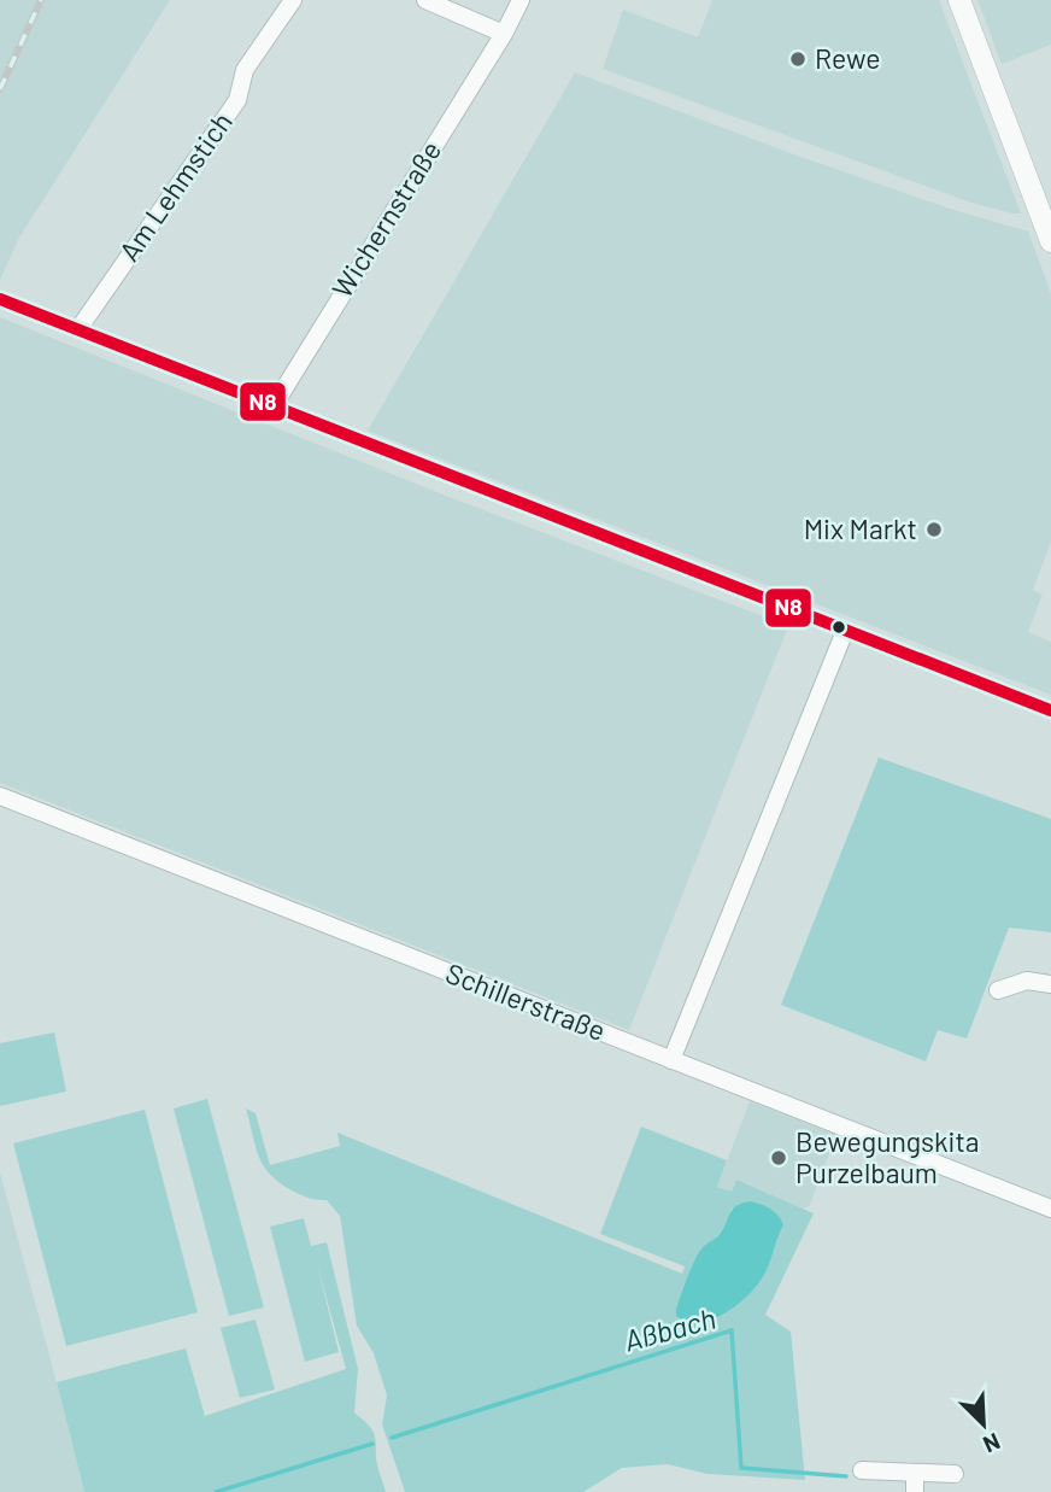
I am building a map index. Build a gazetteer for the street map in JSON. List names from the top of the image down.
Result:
{
  "streets": {
    "street": ["Am Lehmstich", "Wichernstraße", "Schillerstraße"]
  },
  "water": ["Aßbach"],
  "places": ["Rewe", "Mix Markt", "Bewegungskita Purzelbaum"],
  "lines": ["transit line N8"],
  "north": "bottom right"
}
